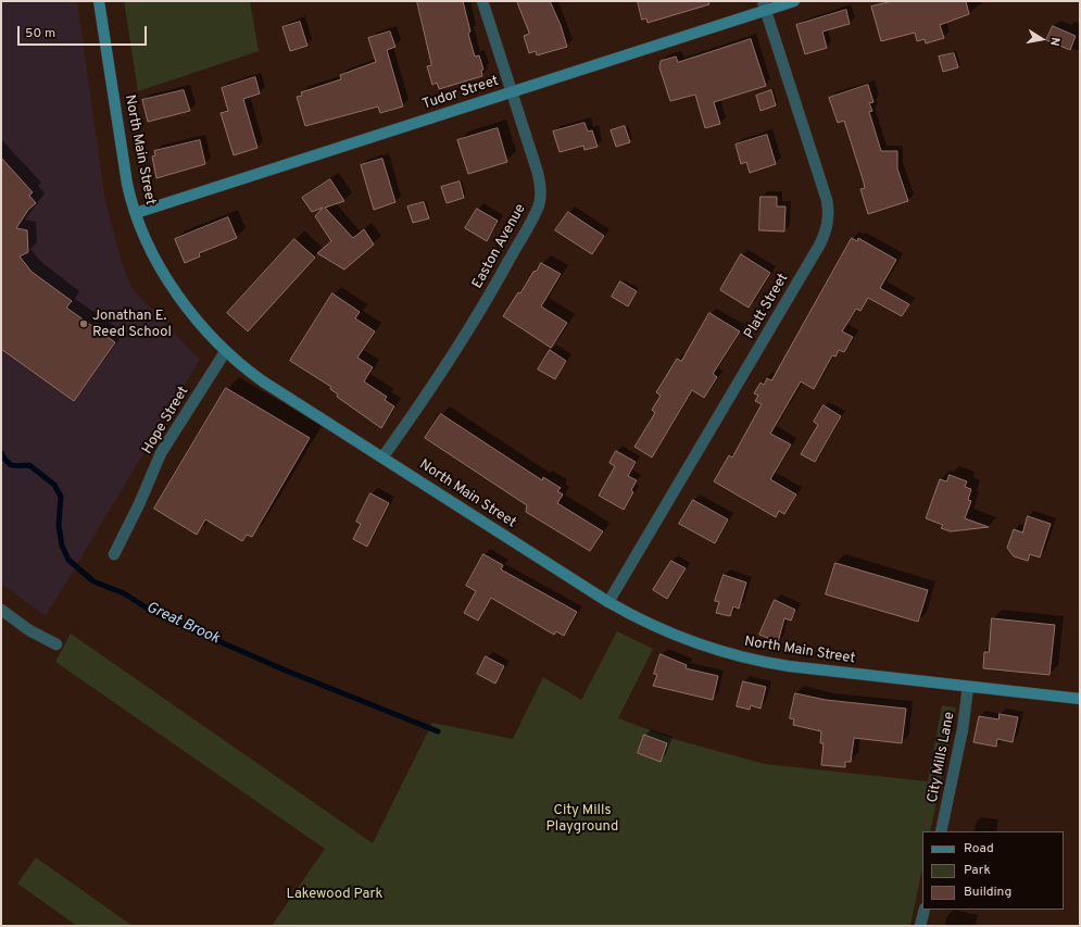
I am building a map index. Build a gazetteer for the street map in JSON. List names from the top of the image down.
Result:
{
  "streets": {
    "main road": ["Tudor Street", "North Main Street"],
    "street": [
      "Easton Avenue",
      "Platt Street",
      "Hope Street",
      "City Mills Lane"
    ]
  },
  "crossings": [
    ["Tudor Street", "North Main Street"],
    ["Tudor Street", "Easton Avenue"],
    ["Tudor Street", "Platt Street"],
    ["North Main Street", "Easton Avenue"],
    ["North Main Street", "Platt Street"],
    ["North Main Street", "Hope Street"],
    ["North Main Street", "City Mills Lane"]
  ],
  "water": ["Great Brook"],
  "parks": ["City Mills Playground", "Lakewood Park"],
  "places": ["Jonathan E. Reed School"],
  "legend": ["Road", "Park", "Building"],
  "scale_bar": "50 m",
  "north": "right"
}
